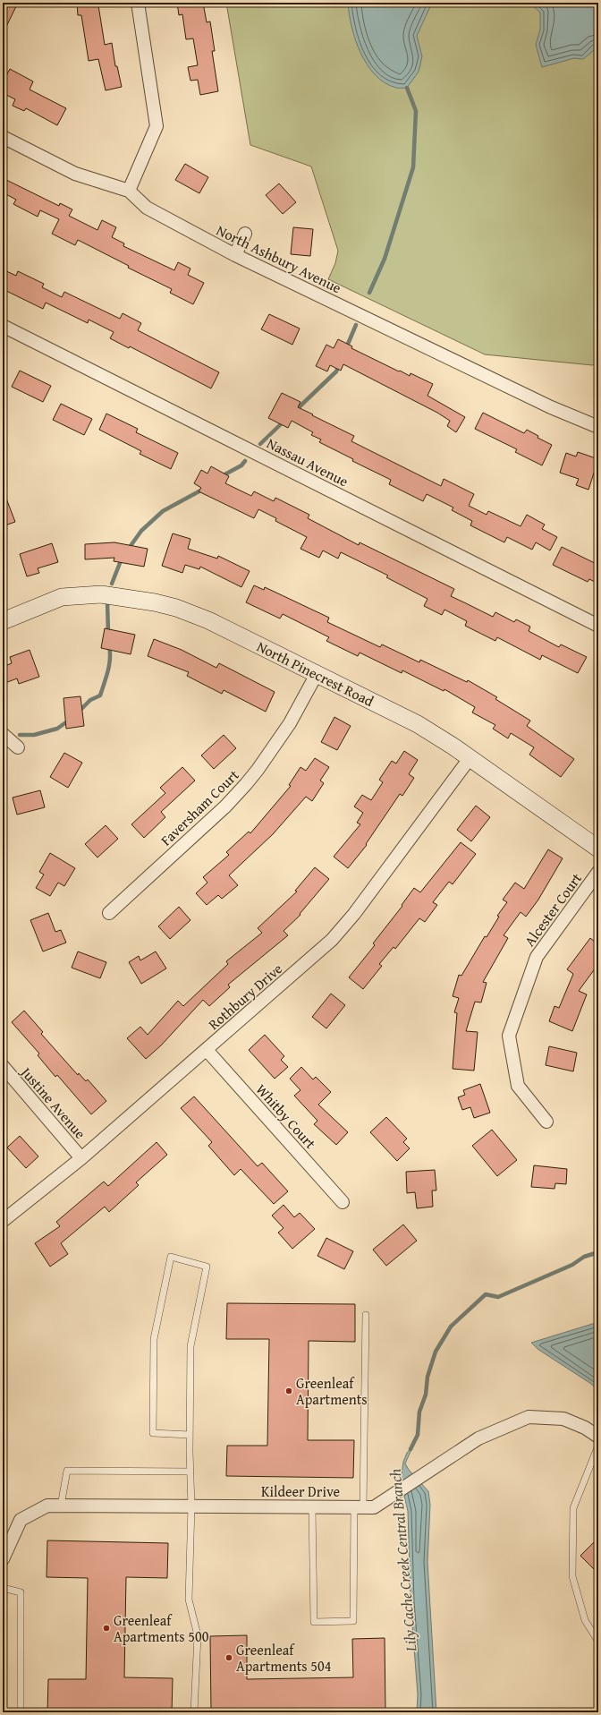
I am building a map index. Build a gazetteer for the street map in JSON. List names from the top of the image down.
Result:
{
  "streets": {
    "street": [
      "North Ashbury Avenue",
      "Nassau Avenue",
      "North Pinecrest Road",
      "Faversham Court",
      "Alcester Court",
      "Rothbury Drive",
      "Justine Avenue",
      "Whitby Court",
      "Kildeer Drive"
    ]
  },
  "crossings": [
    ["North Pinecrest Road", "Faversham Court"],
    ["North Pinecrest Road", "Rothbury Drive"],
    ["Rothbury Drive", "Justine Avenue"],
    ["Rothbury Drive", "Whitby Court"]
  ],
  "water": ["Lily Cache Creek Central Branch"],
  "places": ["Greenleaf Apartments", "Greenleaf Apartments 500", "Greenleaf Apartments 504"]
}
